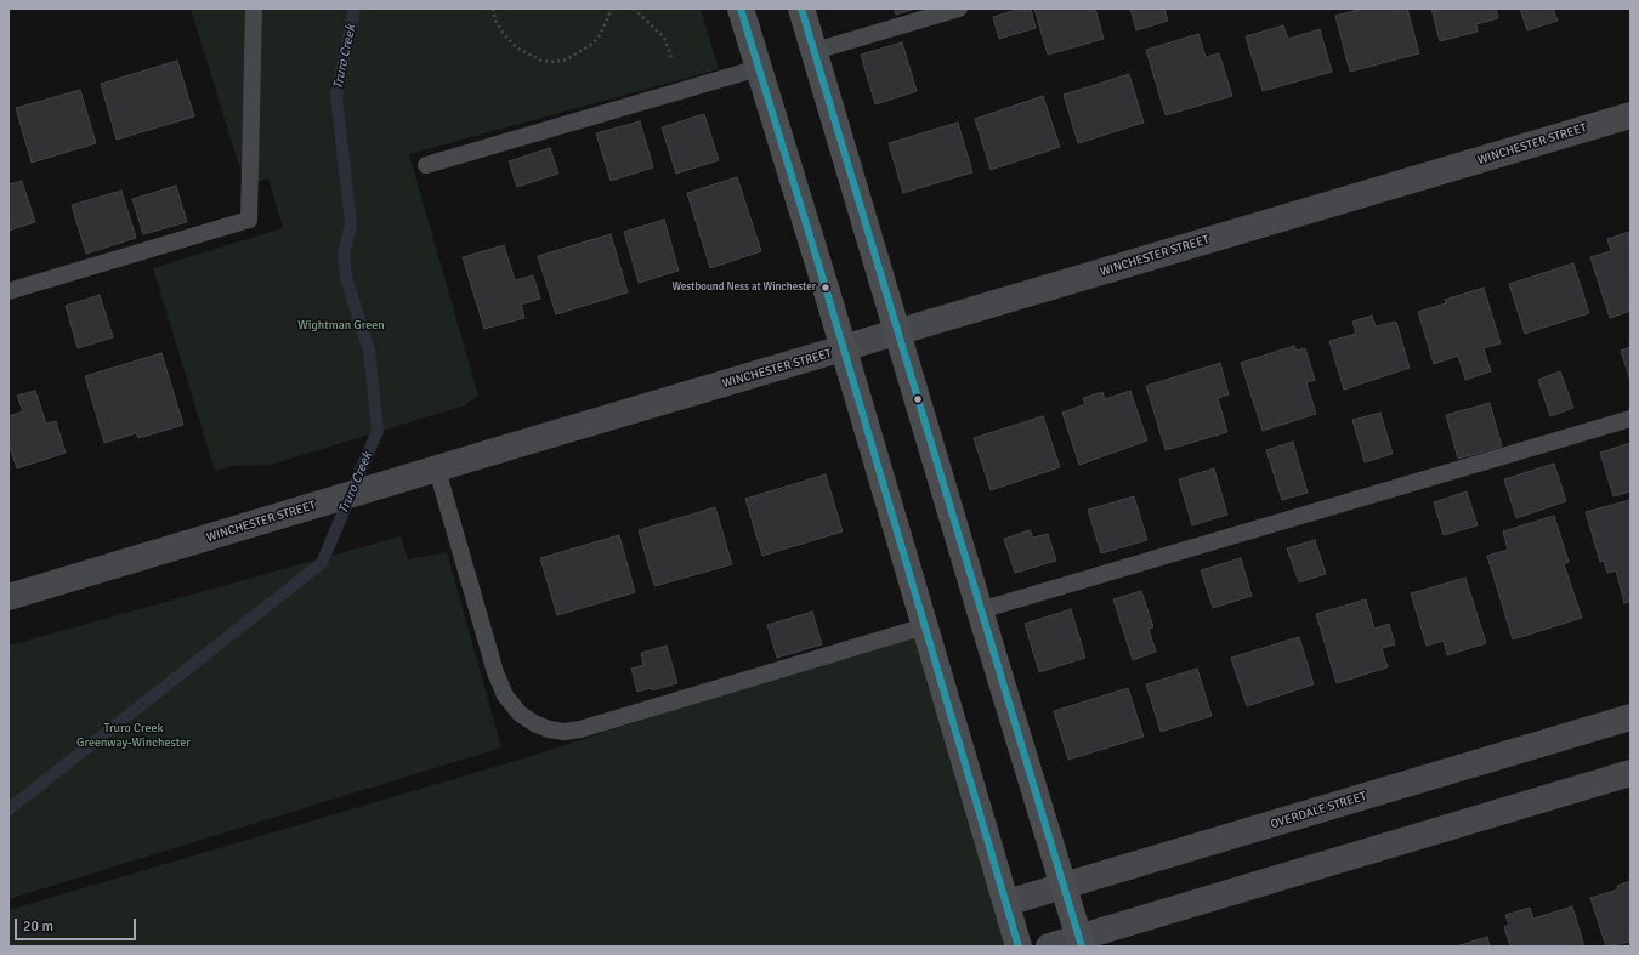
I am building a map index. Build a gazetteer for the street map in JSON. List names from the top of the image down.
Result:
{
  "streets": {
    "street": ["WINCHESTER STREET", "OVERDALE STREET"]
  },
  "water": ["Truro Creek"],
  "parks": ["Wightman Green", "Truro Creek Greenway-Winchester"],
  "places": ["Westbound Ness at Winchester"],
  "scale_bar": "20 m"
}
